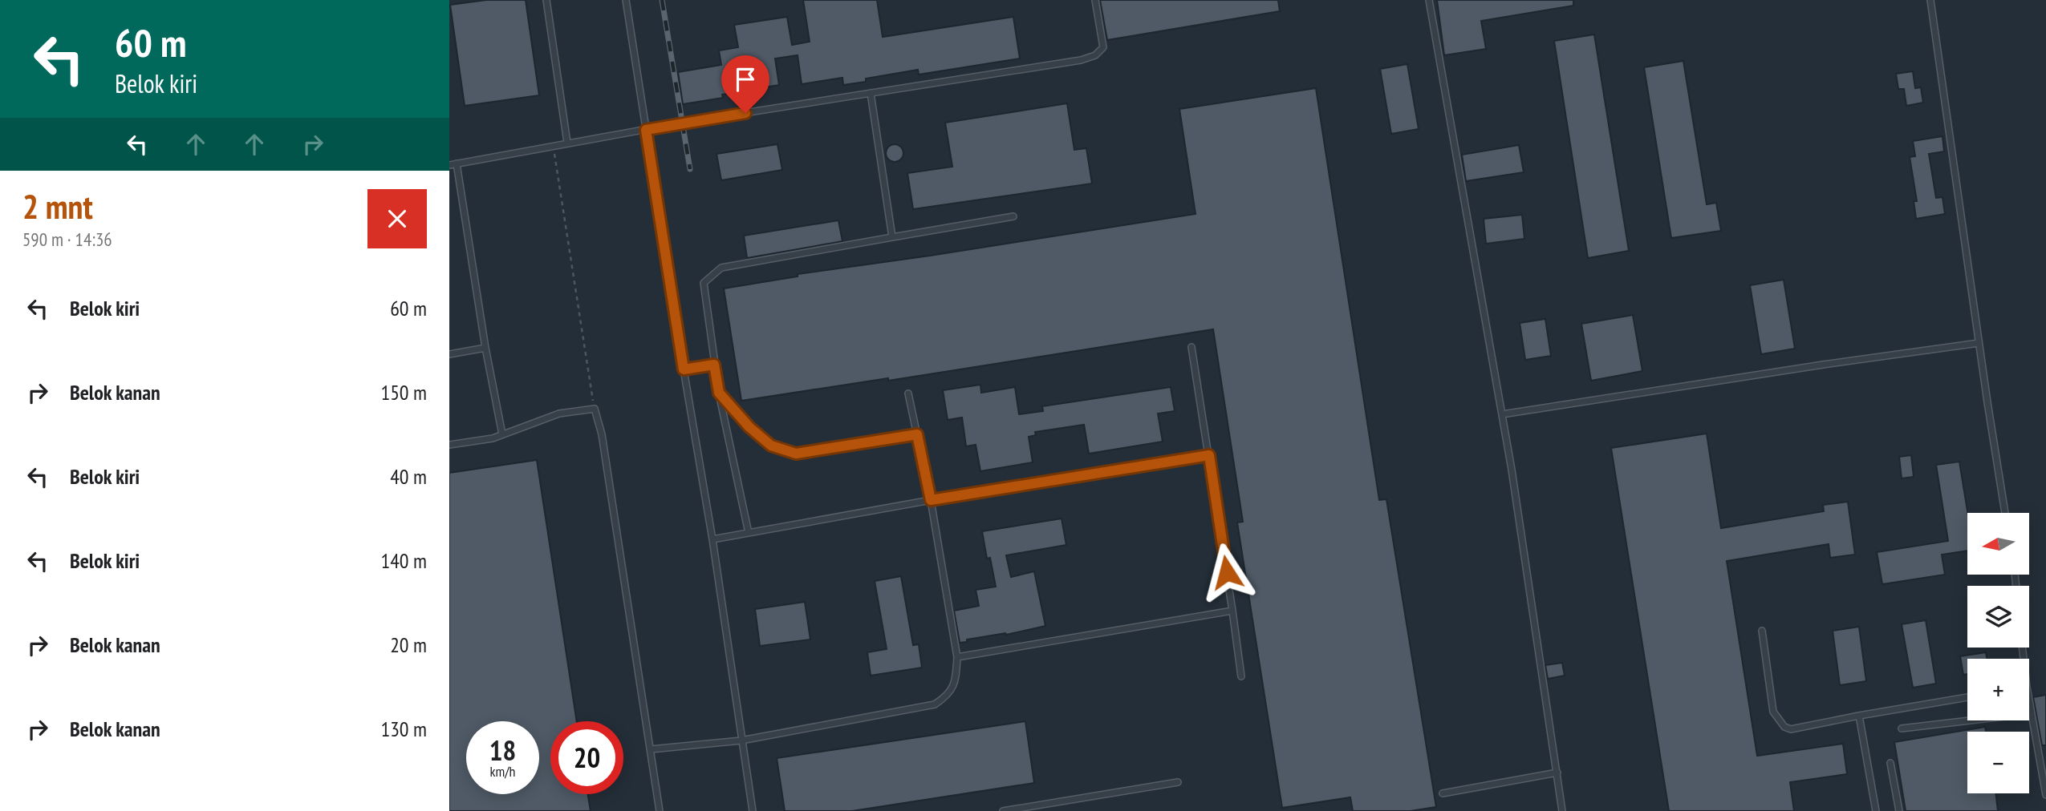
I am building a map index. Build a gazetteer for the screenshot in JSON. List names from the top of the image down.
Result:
{
  "north": "left",
  "page": {
    "turn": ["60 m", "Belok kiri"],
    "heading": ["2 mnt", "590 m · 14:36"],
    "list": [
      {
        "name": "Belok kiri",
        "value": "60 m"
      },
      {
        "name": "Belok kanan",
        "value": "150 m"
      },
      {
        "name": "Belok kiri",
        "value": "40 m"
      },
      {
        "name": "Belok kiri",
        "value": "140 m"
      },
      {
        "name": "Belok kanan",
        "value": "20 m"
      },
      {
        "name": "Belok kanan",
        "value": "130 m"
      }
    ],
    "map_buttons": ["+", "−"],
    "speed": "18 km/h",
    "limit": "20"
  }
}
